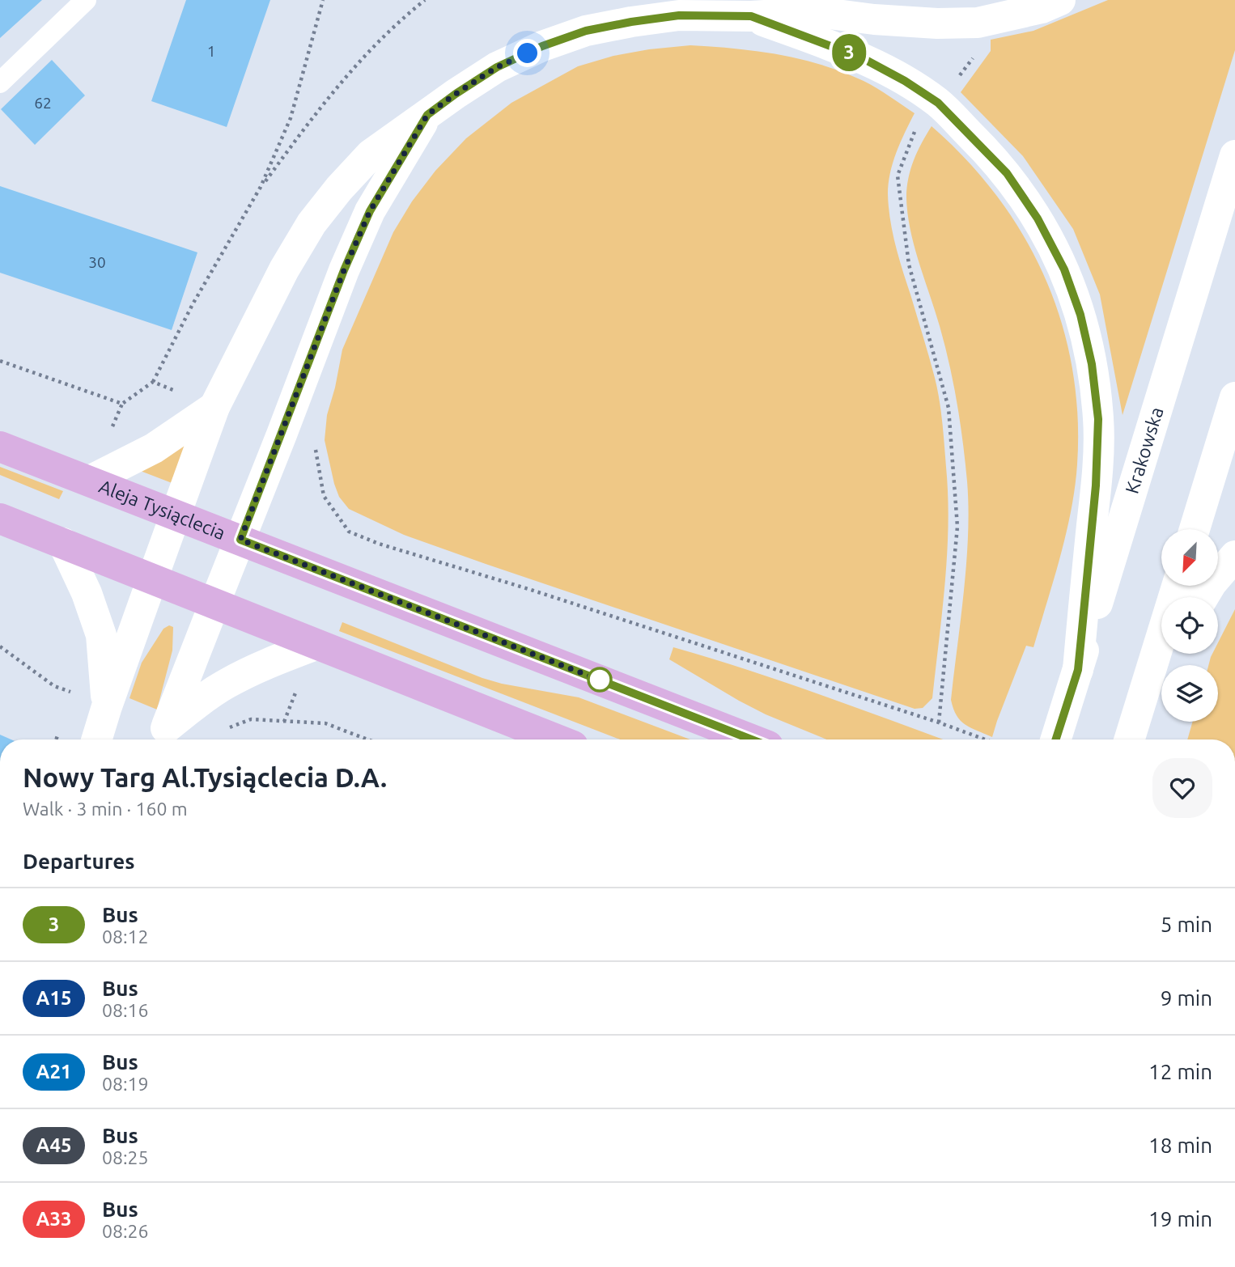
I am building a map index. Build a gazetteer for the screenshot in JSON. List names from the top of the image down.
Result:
{
  "streets": {
    "main road": ["Krakowska", "Aleja Tysiąclecia"]
  },
  "lines": ["bus line 3"],
  "house_numbers": ["1", "62", "30"],
  "north": "bottom left",
  "page": {
    "on_map": "3",
    "heading": [
      ["Nowy Targ Al.Tysiąclecia D.A.", "Walk · 3 min · 160 m"],
      "Departures"
    ],
    "list": [
      {
        "mark": "3",
        "name": "Bus",
        "note": "08:12",
        "value": "5 min"
      },
      {
        "mark": "A15",
        "name": "Bus",
        "note": "08:16",
        "value": "9 min"
      },
      {
        "mark": "A21",
        "name": "Bus",
        "note": "08:19",
        "value": "12 min"
      },
      {
        "mark": "A45",
        "name": "Bus",
        "note": "08:25",
        "value": "18 min"
      },
      {
        "mark": "A33",
        "name": "Bus",
        "note": "08:26",
        "value": "19 min"
      }
    ]
  }
}
